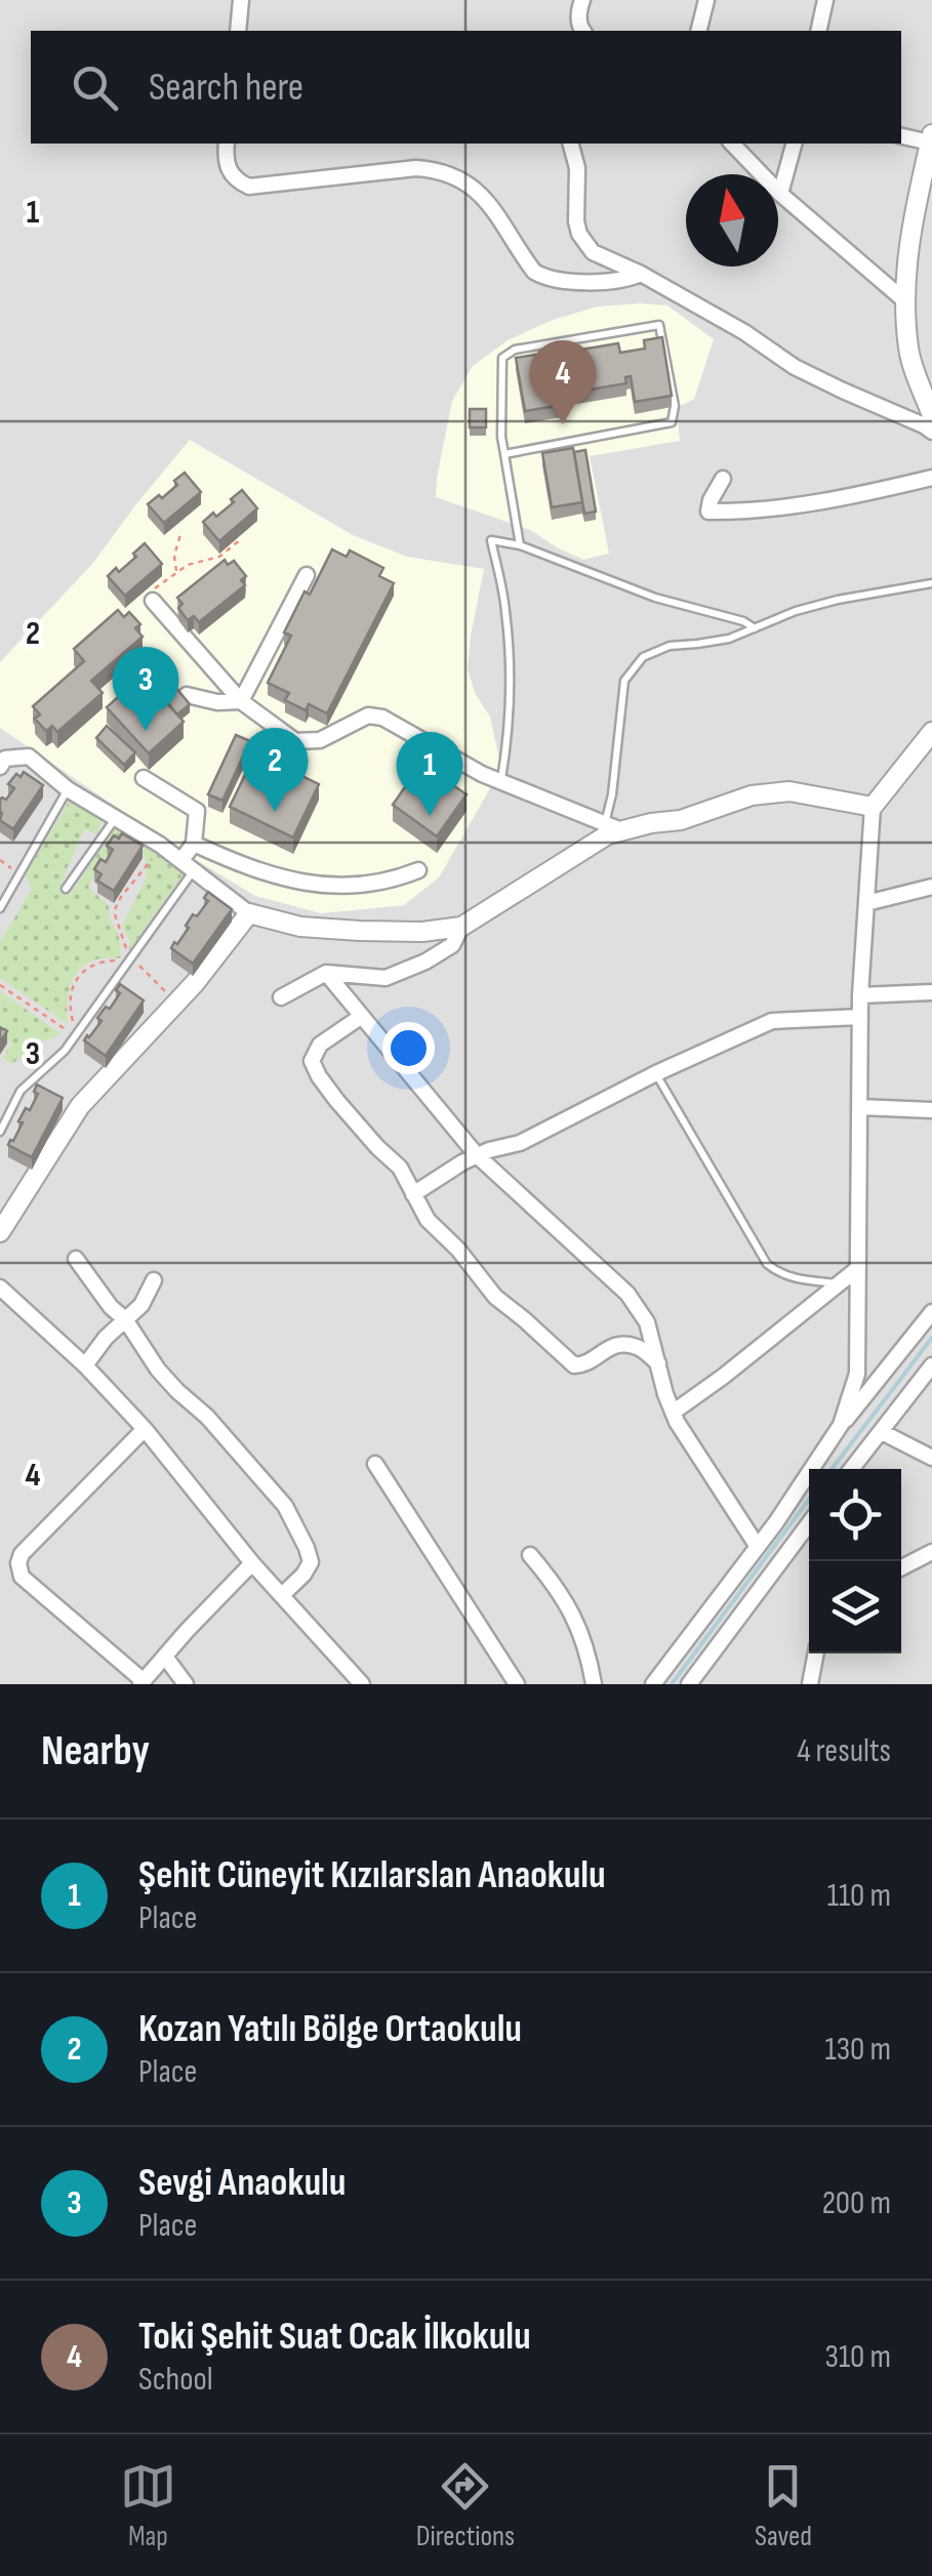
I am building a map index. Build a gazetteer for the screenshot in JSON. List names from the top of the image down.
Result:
{
  "north": "top",
  "page": {
    "search": "Search here",
    "pins": [
      "4",
      "3",
      "2",
      "1"
    ],
    "heading": ["Nearby", "4 results"],
    "list": [
      {
        "mark": "1",
        "name": "Şehit Cüneyit Kızılarslan Anaokulu",
        "note": "Place",
        "value": "110 m"
      },
      {
        "mark": "2",
        "name": "Kozan Yatılı Bölge Ortaokulu",
        "note": "Place",
        "value": "130 m"
      },
      {
        "mark": "3",
        "name": "Sevgi Anaokulu",
        "note": "Place",
        "value": "200 m"
      },
      {
        "mark": "4",
        "name": "Toki Şehit Suat Ocak İlkokulu",
        "note": "School",
        "value": "310 m"
      }
    ],
    "nav": ["Map", "Directions", "Saved"]
  },
  "grid": {
    "rows": [
      "1",
      "2",
      "3",
      "4"
    ]
  }
}
